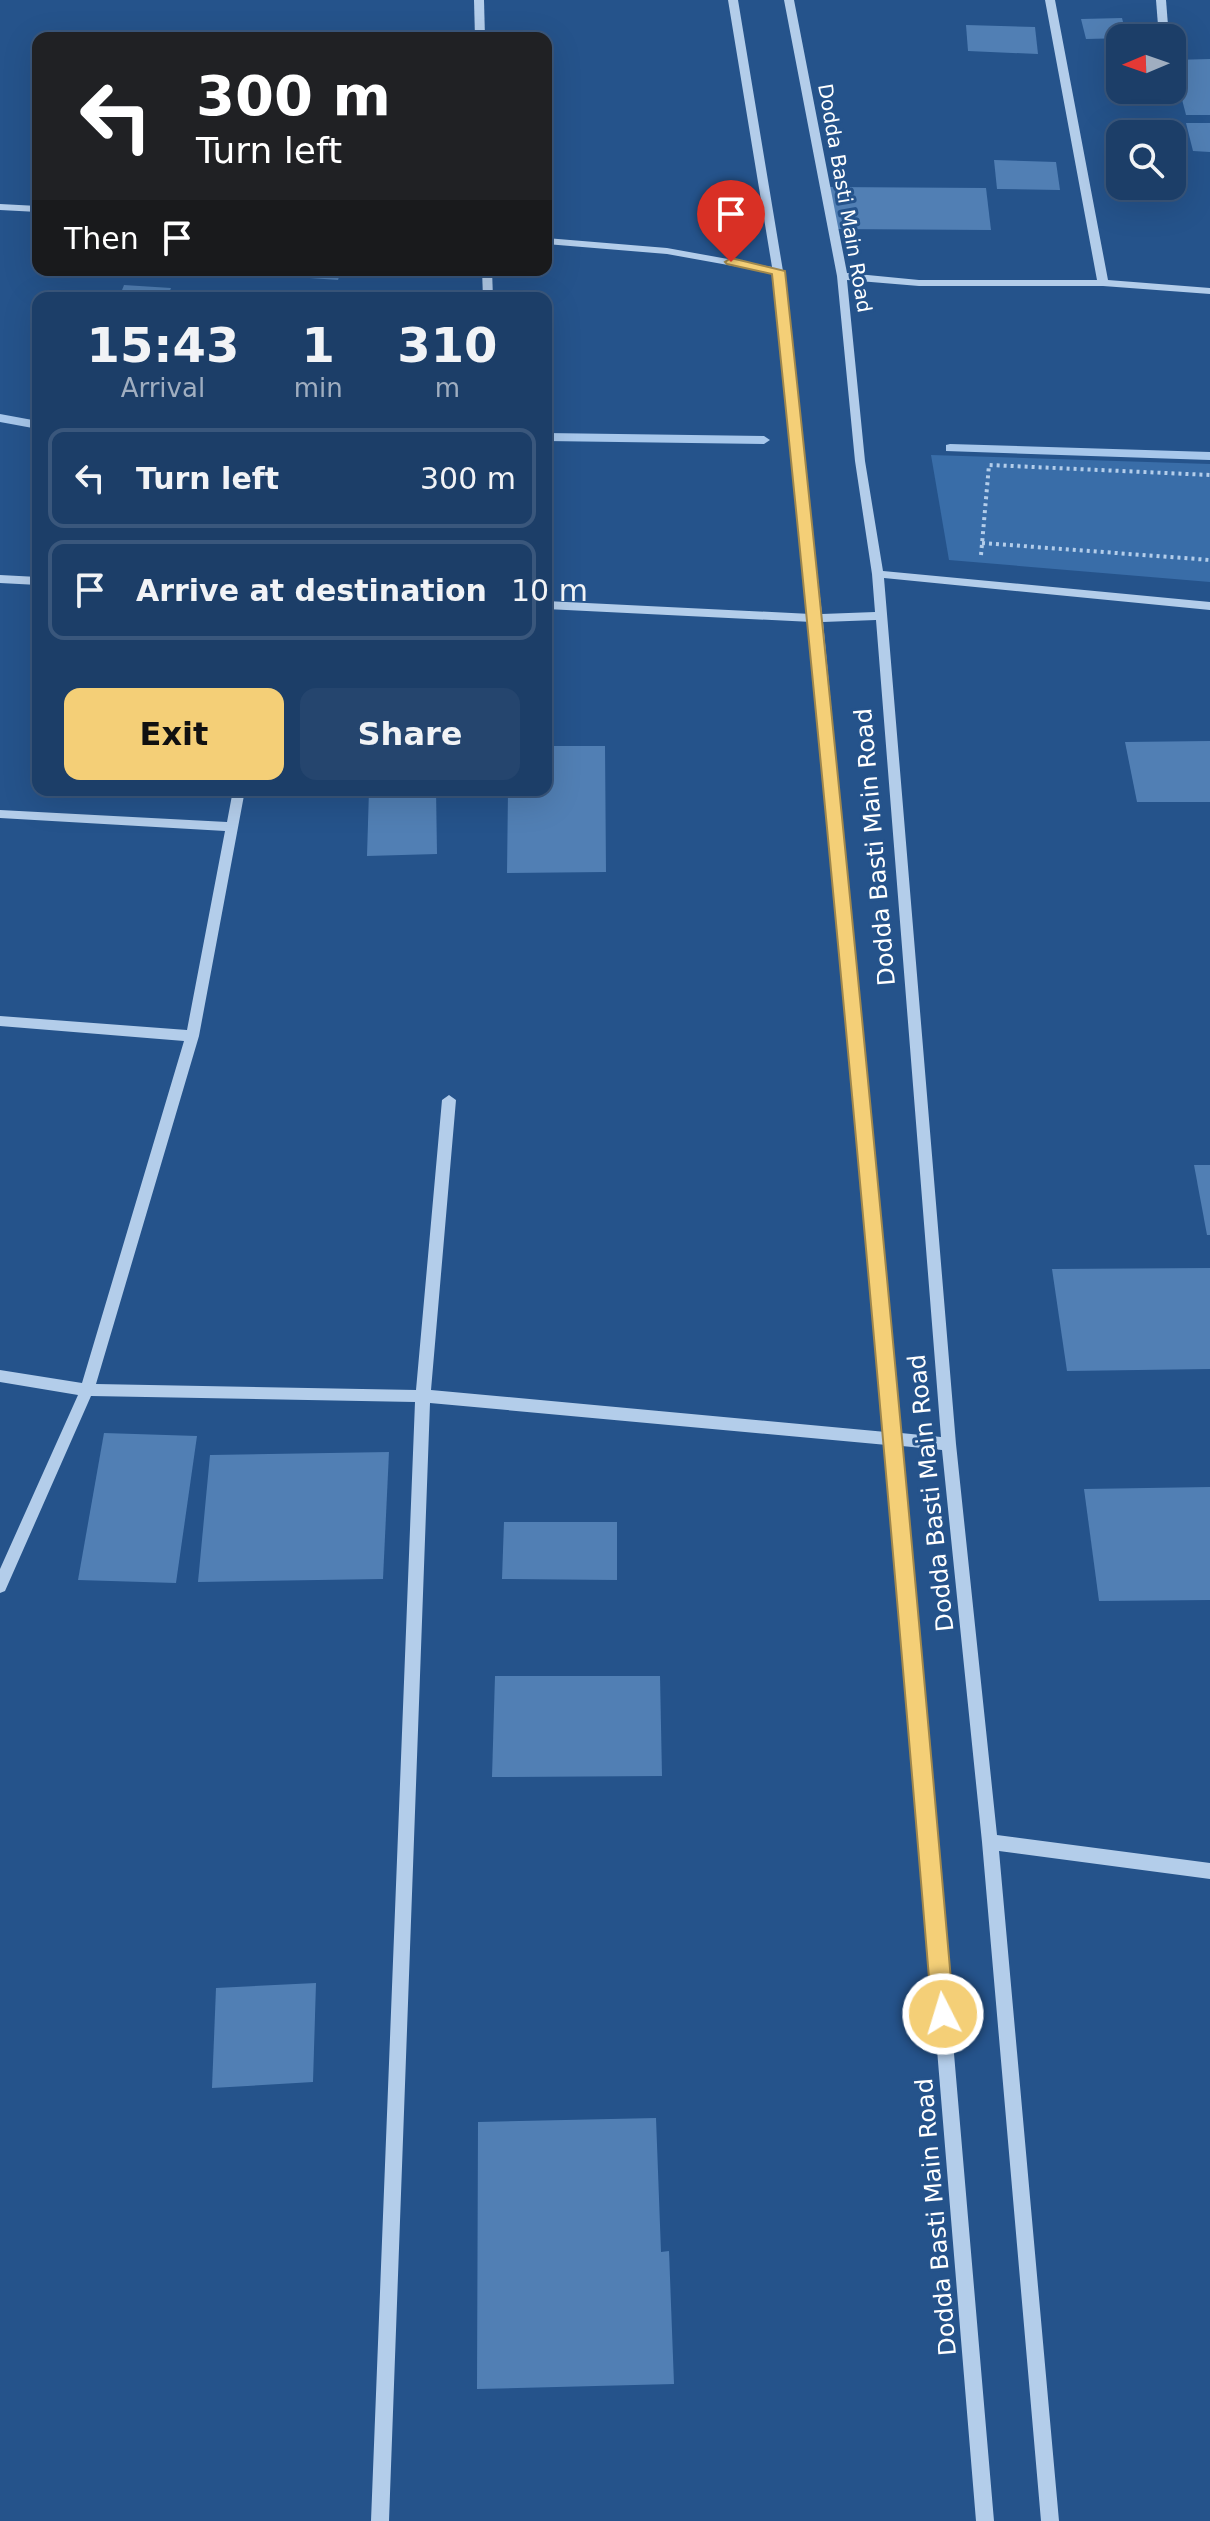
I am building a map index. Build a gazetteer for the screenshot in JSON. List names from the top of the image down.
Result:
{
  "streets": {
    "street": ["Dodda Basti Main Road"]
  },
  "north": "left",
  "page": {
    "turn": ["300 m", "Turn left"],
    "then": "Then",
    "eta": [
      "15:43",
      "Arrival",
      "1",
      "min",
      "310",
      "m"
    ],
    "list": [
      {
        "name": "Turn left",
        "value": "300 m"
      },
      {
        "name": "Arrive at destination",
        "value": "10 m"
      }
    ],
    "buttons": ["Exit", "Share"]
  }
}
